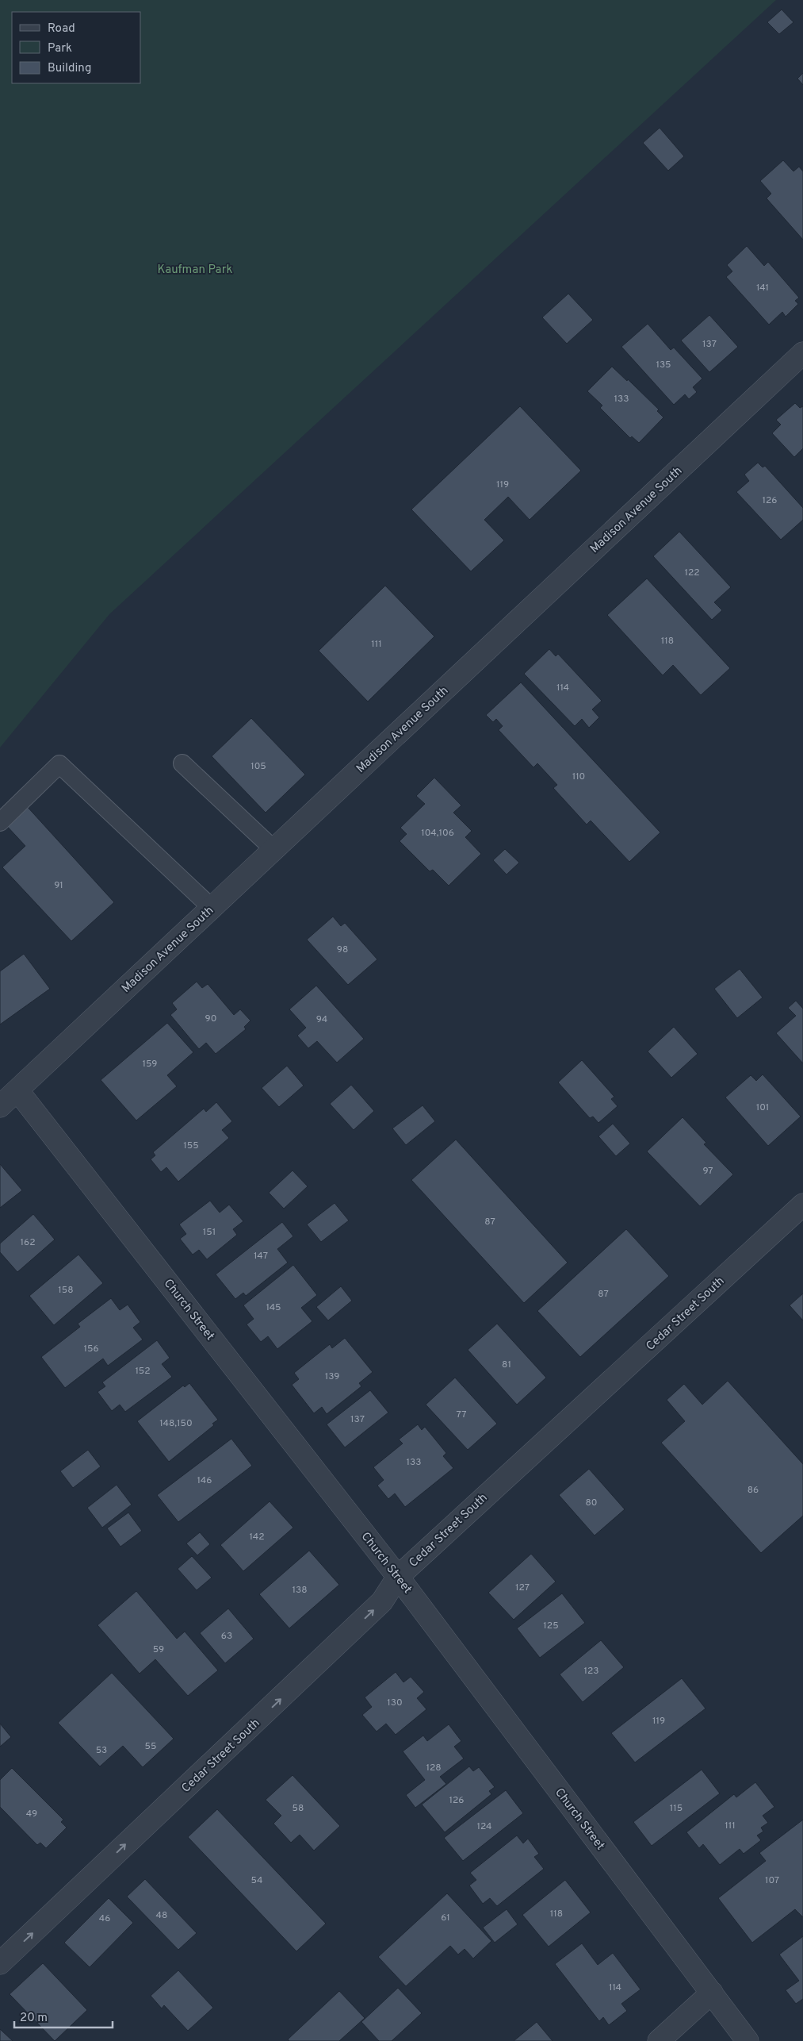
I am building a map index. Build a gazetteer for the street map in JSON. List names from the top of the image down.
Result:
{
  "streets": {
    "street": ["Madison Avenue South", "Church Street", "Cedar Street South"]
  },
  "crossings": [
    ["Madison Avenue South", "Church Street"],
    ["Church Street", "Cedar Street South"]
  ],
  "one_way": ["Cedar Street South"],
  "parks": ["Kaufman Park"],
  "house_numbers": [
    "141",
    "137",
    "135",
    "133",
    "119",
    "126",
    "122",
    "118",
    "111",
    "114",
    "105",
    "110",
    "104,106",
    "91",
    "98",
    "90",
    "94",
    "159",
    "101",
    "155",
    "97",
    "87",
    "151",
    "162",
    "147",
    "158",
    "87",
    "145",
    "156",
    "81",
    "152",
    "139",
    "77",
    "137",
    "148,150",
    "133",
    "146",
    "86",
    "80",
    "142",
    "127",
    "138",
    "125",
    "63",
    "59",
    "123",
    "130",
    "119",
    "55",
    "53",
    "128",
    "126",
    "58",
    "115",
    "49",
    "111",
    "124",
    "54",
    "107",
    "118",
    "48",
    "61",
    "46",
    "114"
  ],
  "legend": ["Road", "Park", "Building"],
  "scale_bar": "20 m"
}
